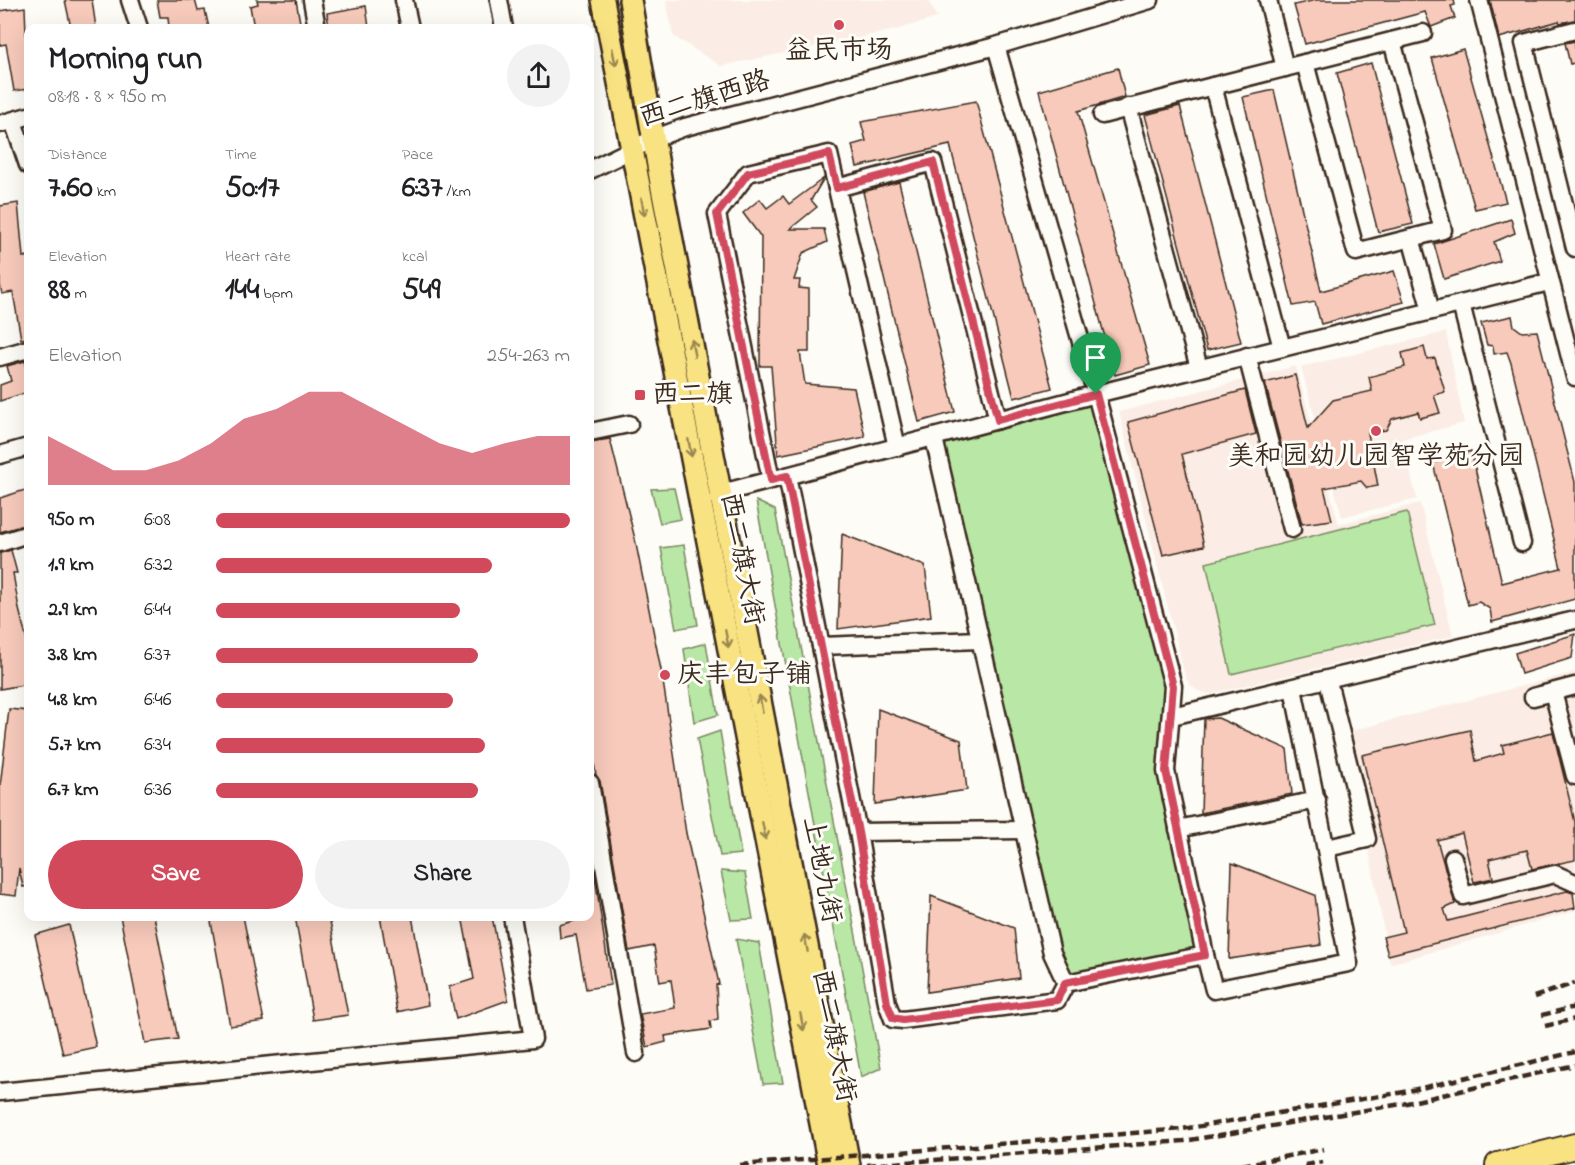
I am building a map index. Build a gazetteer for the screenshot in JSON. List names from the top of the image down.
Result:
{
  "streets": {
    "main road": ["西二旗大街", "上地九街"],
    "street": ["西二旗西路"]
  },
  "crossings": [
    ["西二旗西路", "西二旗大街"],
    ["西二旗大街", "上地九街"]
  ],
  "one_way": ["上地九街"],
  "places": {
    "other": ["益民市场", "美和园幼儿园智学苑分园", "庆丰包子铺"],
    "transit": ["西二旗"]
  },
  "page": {
    "heading": ["Morning run", "08:18 · 8 × 950 m"],
    "stats": [
      ["Distance", "7.60 km"],
      ["Time", "50:17"],
      ["Pace", "6:37 /km"],
      ["Elevation", "88 m"],
      ["Heart rate", "144 bpm"],
      ["kcal", "549"]
    ],
    "chart": ["Elevation", "254–263 m"],
    "list": [
      {
        "name": "950 m",
        "note": "6:08"
      },
      {
        "name": "1.9 km",
        "note": "6:32"
      },
      {
        "name": "2.9 km",
        "note": "6:44"
      },
      {
        "name": "3.8 km",
        "note": "6:37"
      },
      {
        "name": "4.8 km",
        "note": "6:46"
      },
      {
        "name": "5.7 km",
        "note": "6:34"
      },
      {
        "name": "6.7 km",
        "note": "6:36"
      }
    ],
    "buttons": ["Save", "Share"]
  }
}
